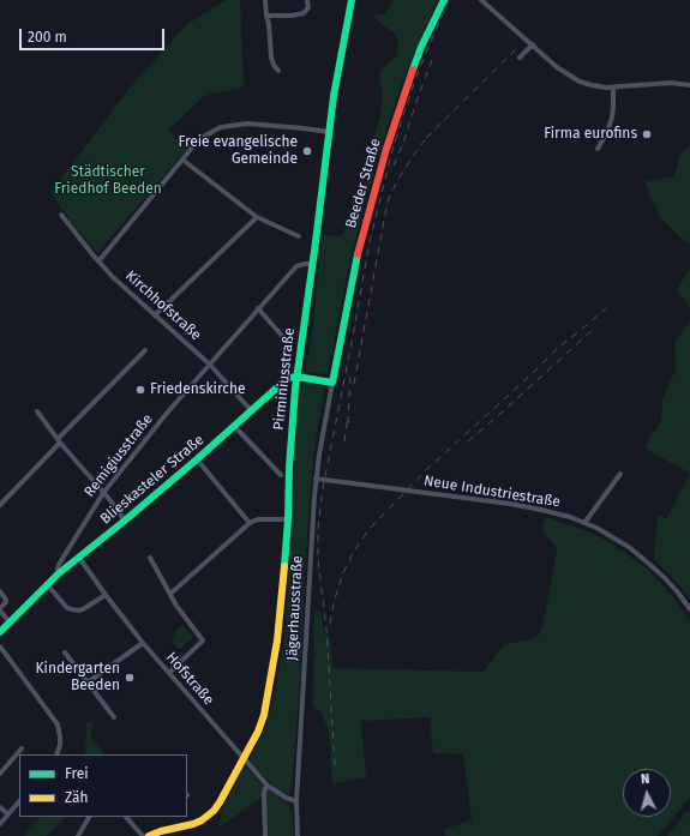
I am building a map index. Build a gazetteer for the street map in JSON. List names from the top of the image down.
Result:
{
  "streets": {
    "street": [
      "Beeder Straße",
      "Kirchhofstraße",
      "Pirminiusstraße",
      "Remigiusstraße",
      "Blieskasteler Straße",
      "Neue Industriestraße",
      "Jägerhausstraße",
      "Hofstraße"
    ]
  },
  "crossings": [
    ["Beeder Straße", "Jägerhausstraße"],
    ["Kirchhofstraße", "Remigiusstraße"],
    ["Kirchhofstraße", "Blieskasteler Straße"],
    ["Pirminiusstraße", "Remigiusstraße"],
    ["Pirminiusstraße", "Blieskasteler Straße"],
    ["Pirminiusstraße", "Hofstraße"],
    ["Remigiusstraße", "Blieskasteler Straße"],
    ["Blieskasteler Straße", "Hofstraße"],
    ["Neue Industriestraße", "Jägerhausstraße"],
    ["Jägerhausstraße", "Hofstraße"]
  ],
  "parks": ["Städtischer Friedhof Beeden"],
  "places": [
    "Firma eurofins",
    "Freie evangelische Gemeinde",
    "Friedenskirche",
    "Kindergarten Beeden"
  ],
  "legend": ["Frei", "Zäh"],
  "scale_bar": "200 m",
  "north": "top"
}
